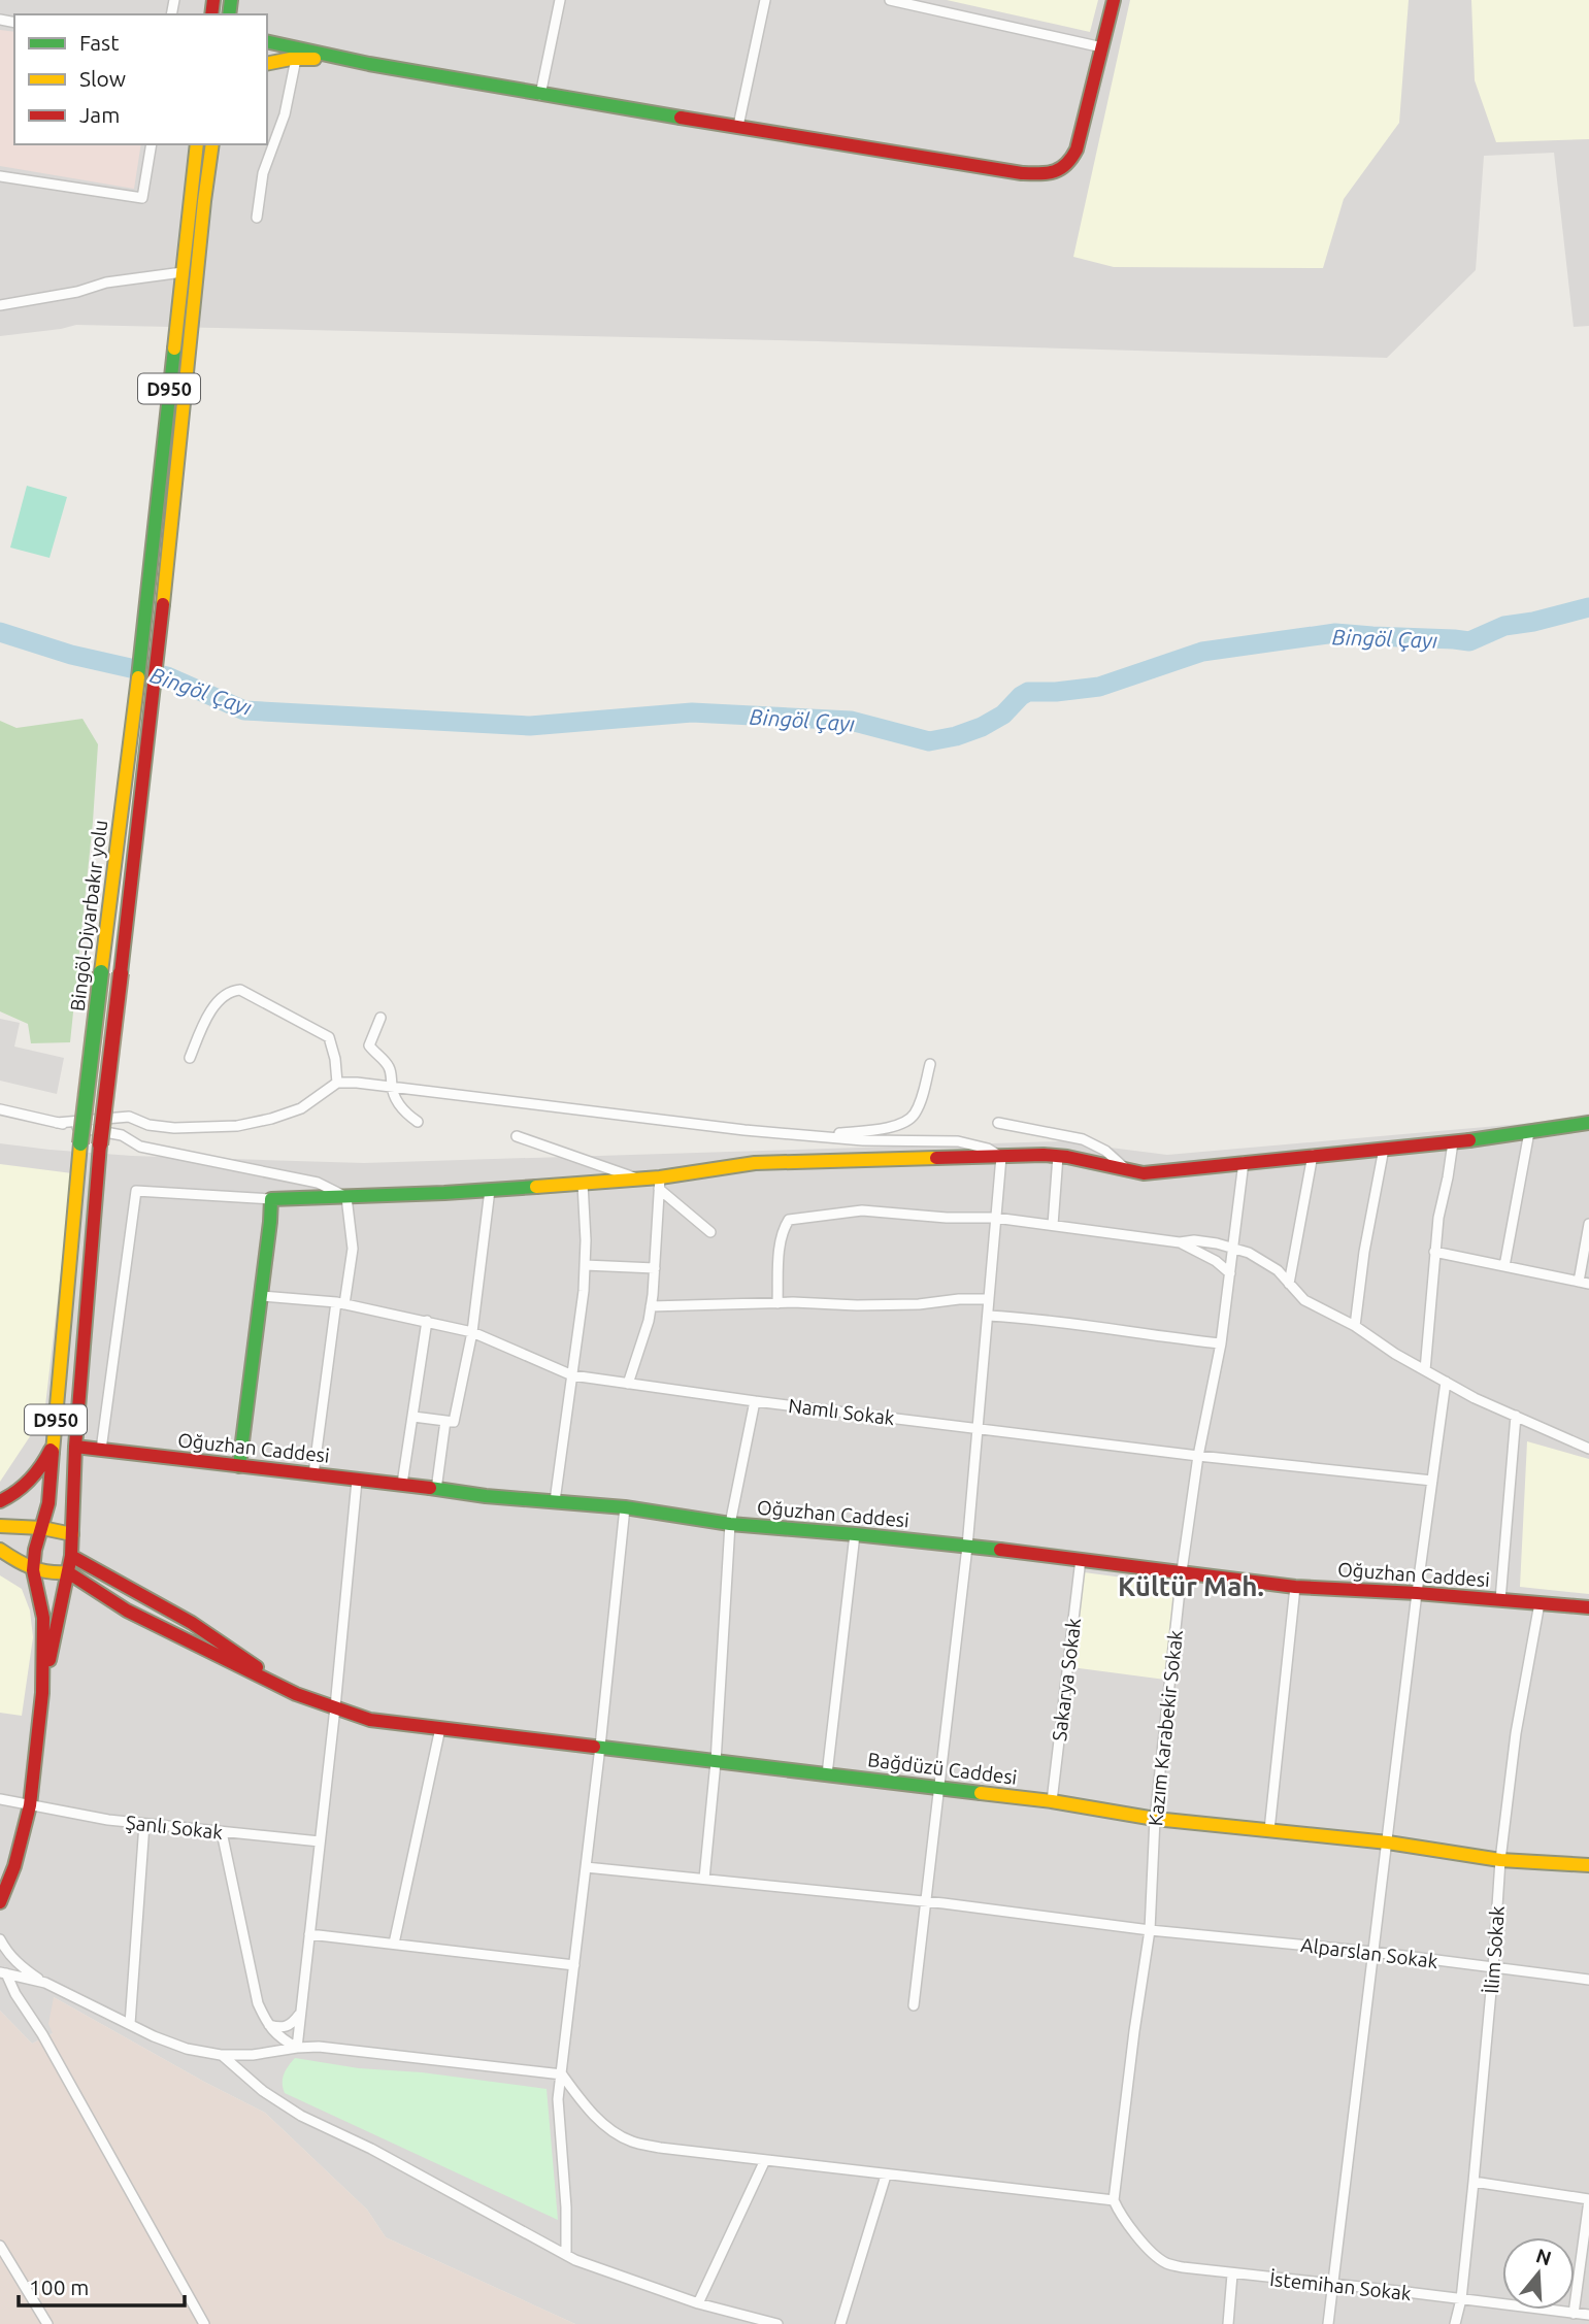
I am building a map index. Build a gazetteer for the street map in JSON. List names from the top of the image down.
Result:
{
  "streets": {
    "street": [
      "D950",
      "Bingöl-Diyarbakır yolu",
      "Namlı Sokak",
      "Oğuzhan Caddesi",
      "Sakarya Sokak",
      "Kazım Karabekir Sokak",
      "Bağdüzü Caddesi",
      "Şanlı Sokak",
      "İlim Sokak",
      "Alparslan Sokak",
      "İstemihan Sokak"
    ]
  },
  "crossings": [
    ["Bingöl-Diyarbakır yolu", "Oğuzhan Caddesi"],
    ["Bingöl-Diyarbakır yolu", "Şanlı Sokak"],
    ["Namlı Sokak", "Kazım Karabekir Sokak"],
    ["Oğuzhan Caddesi", "Sakarya Sokak"],
    ["Oğuzhan Caddesi", "Kazım Karabekir Sokak"],
    ["Oğuzhan Caddesi", "İlim Sokak"],
    ["Sakarya Sokak", "Bağdüzü Caddesi"],
    ["Kazım Karabekir Sokak", "Bağdüzü Caddesi"],
    ["Kazım Karabekir Sokak", "Alparslan Sokak"],
    ["Kazım Karabekir Sokak", "İstemihan Sokak"],
    ["Bağdüzü Caddesi", "İlim Sokak"],
    ["İlim Sokak", "Alparslan Sokak"],
    ["İlim Sokak", "İstemihan Sokak"]
  ],
  "districts": ["Kültür Mah."],
  "water": ["Bingöl Çayı"],
  "legend": ["Fast", "Slow", "Jam"],
  "scale_bar": "100 m",
  "north": "top"
}
